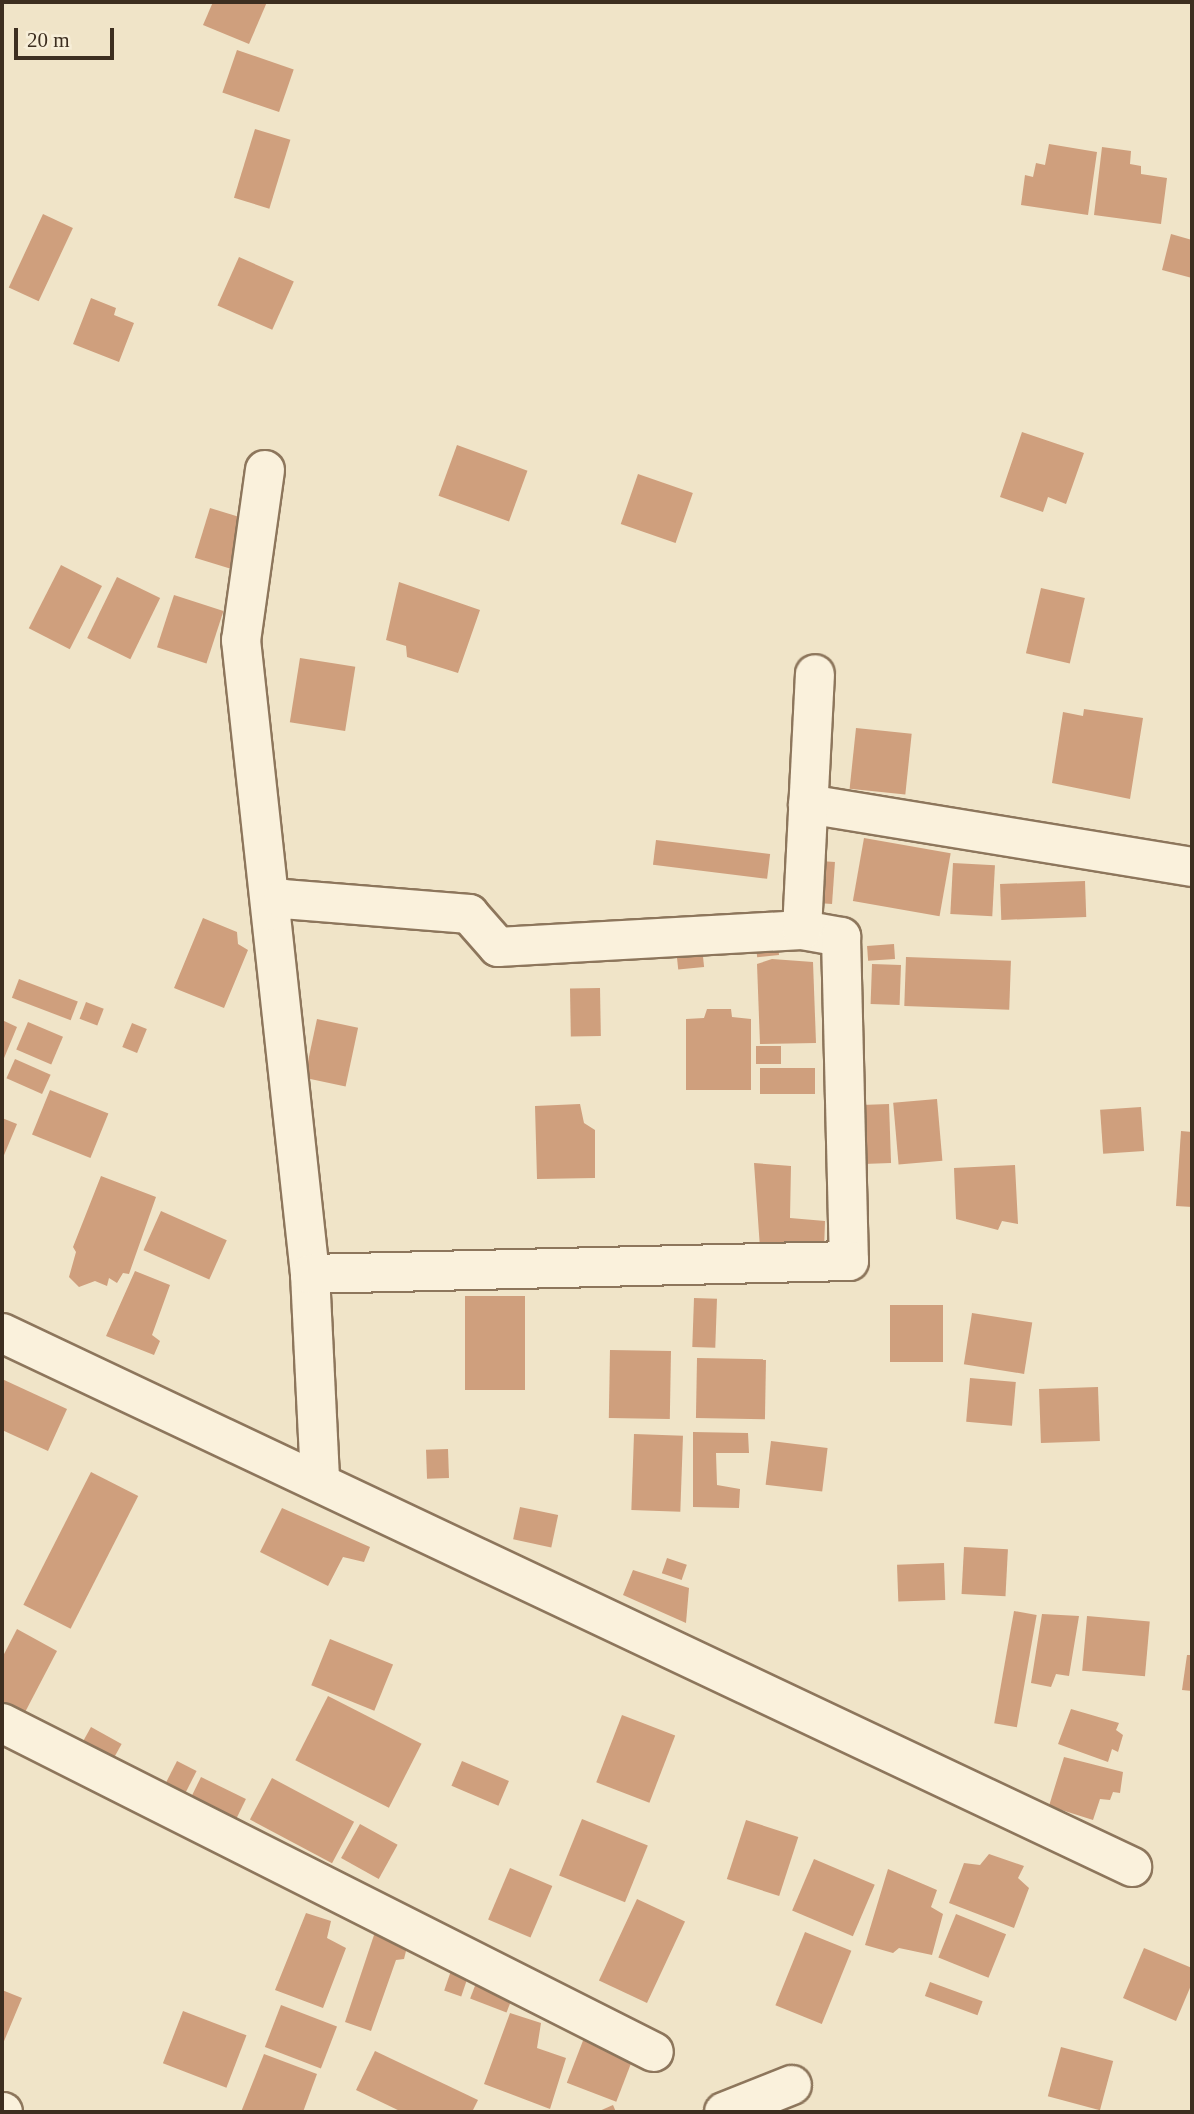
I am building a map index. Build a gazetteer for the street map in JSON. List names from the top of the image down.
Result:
{
  "scale_bar": "20 m"
}
